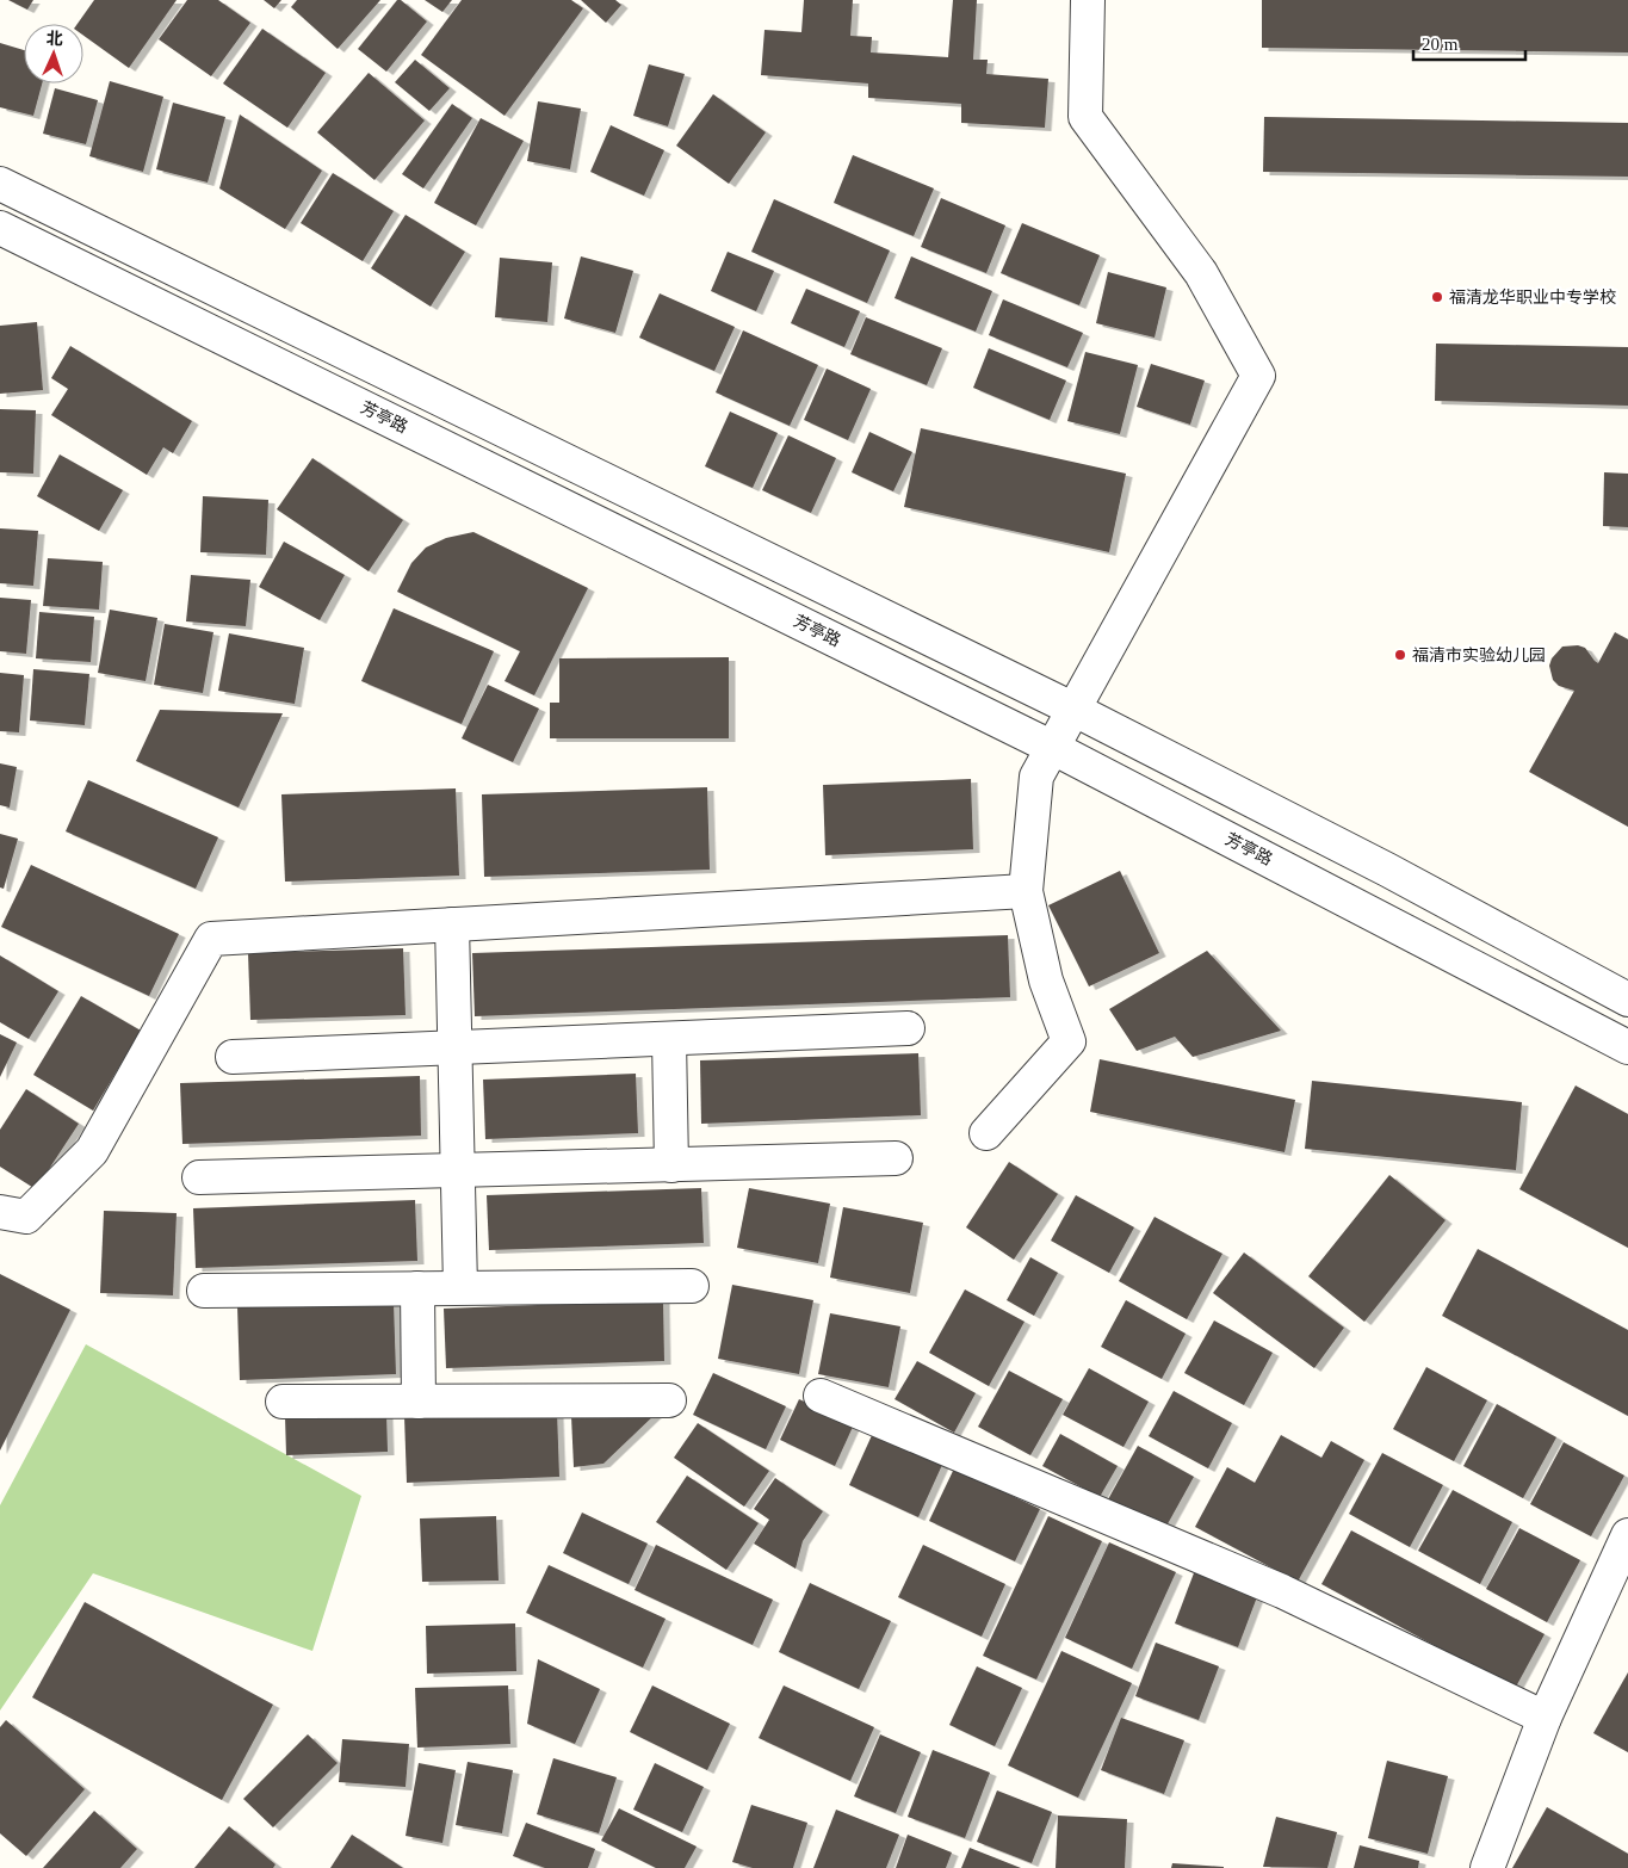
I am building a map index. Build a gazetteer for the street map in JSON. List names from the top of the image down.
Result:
{
  "streets": {
    "street": ["芳亭路"]
  },
  "places": ["福清龙华职业中专学校", "福清市实验幼儿园"],
  "scale_bar": "20 m",
  "north": "top"
}
